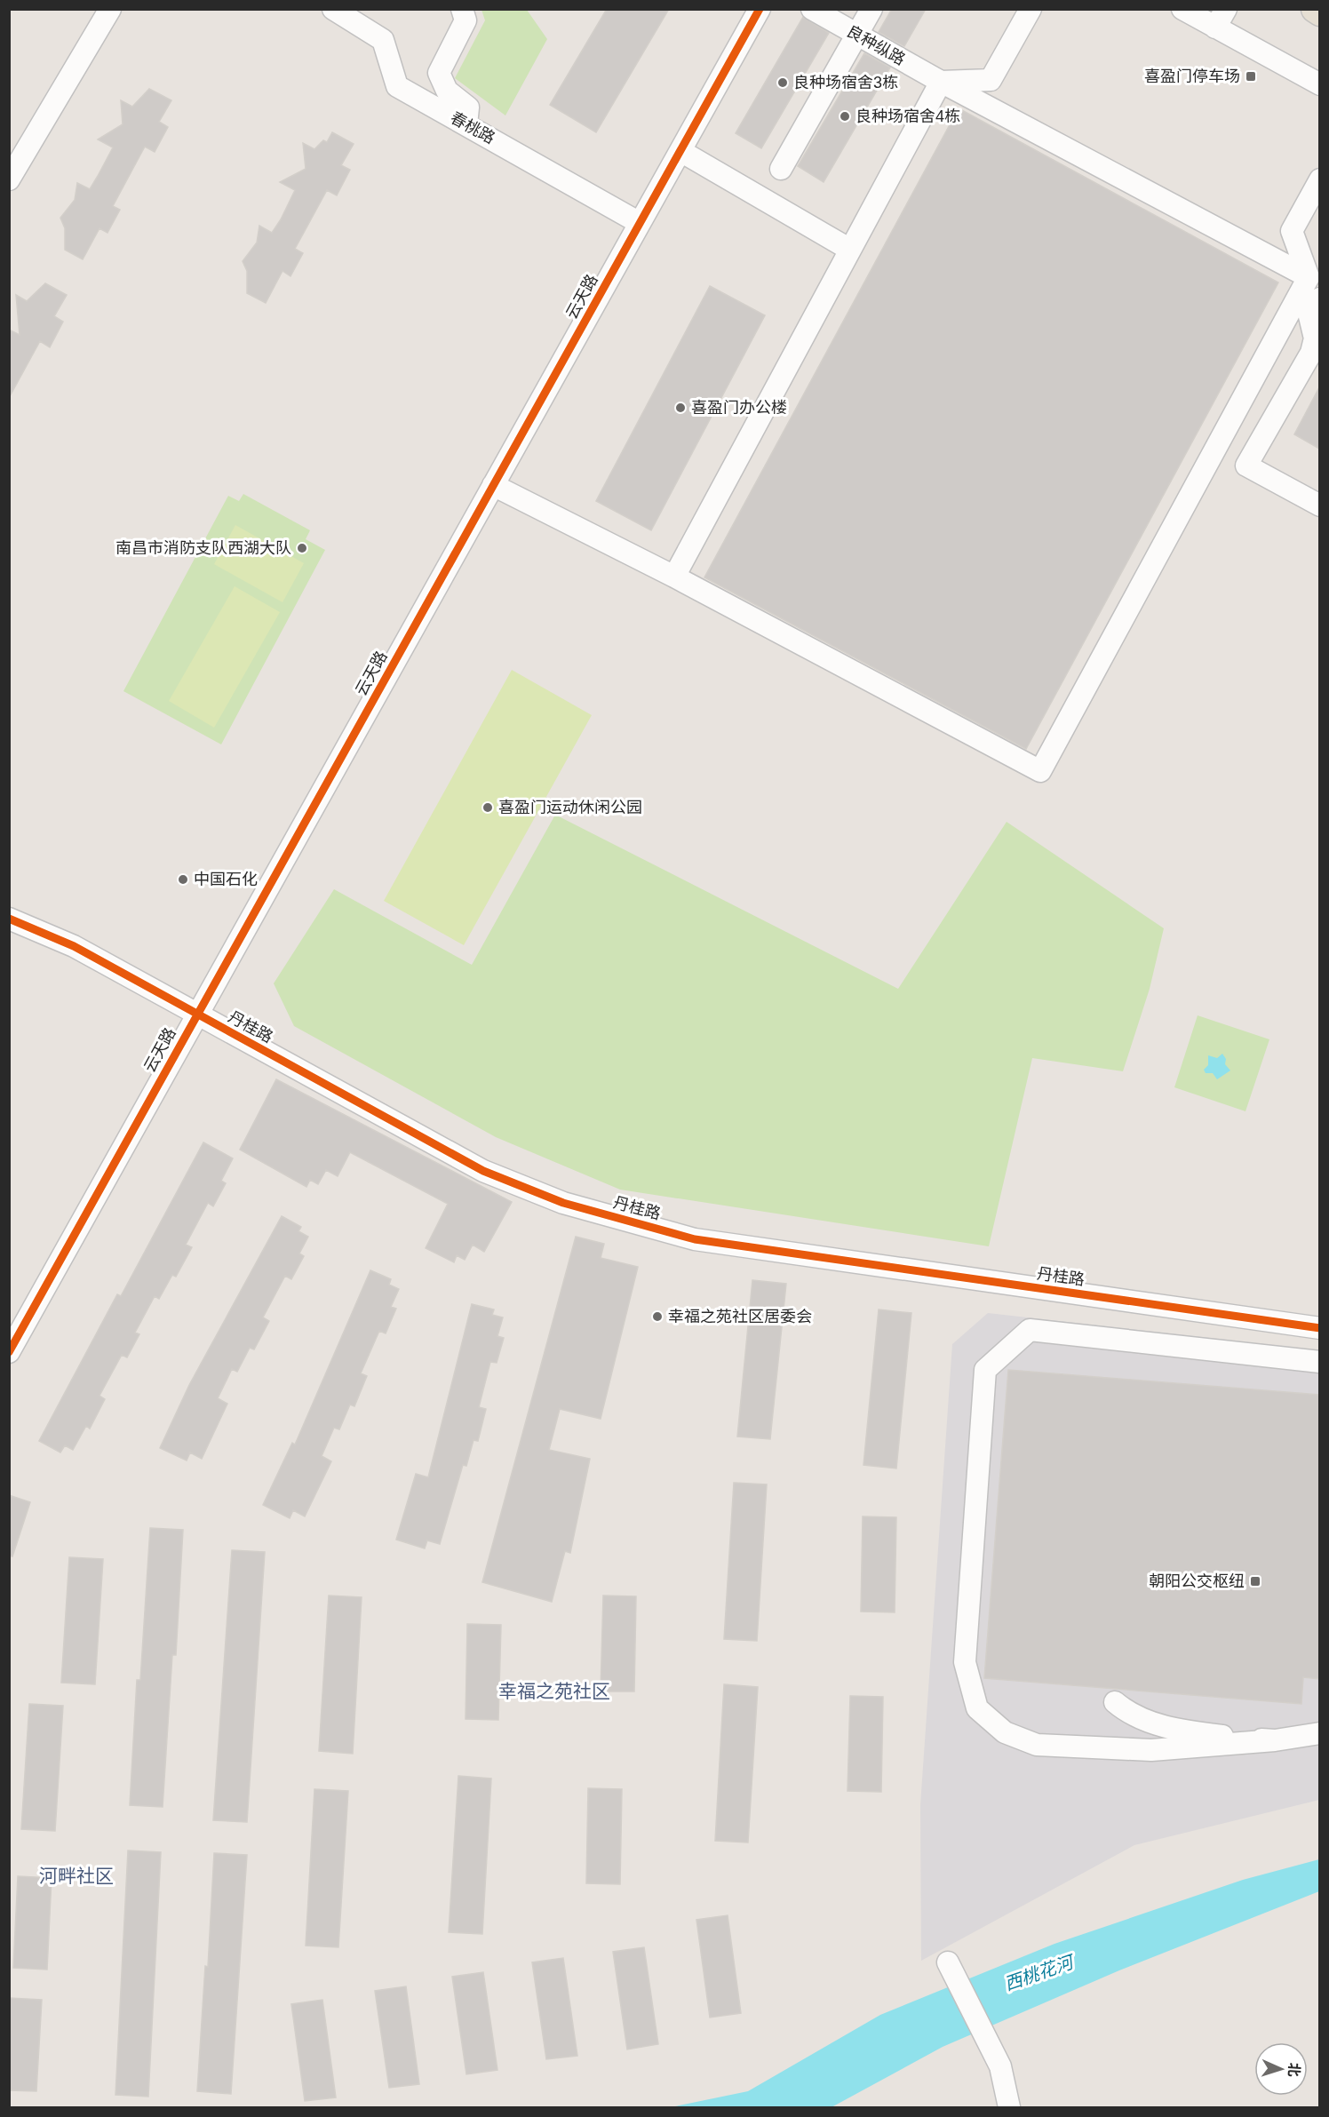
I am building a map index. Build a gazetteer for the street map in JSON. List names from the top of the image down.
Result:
{
  "streets": {
    "street": [
      "良种纵路",
      "春桃路",
      "云天路",
      "丹桂路"
    ]
  },
  "crossings": [
    ["春桃路", "云天路"],
    ["云天路", "丹桂路"]
  ],
  "districts": ["幸福之苑社区", "河畔社区"],
  "water": ["西桃花河"],
  "places": {
    "transit": ["喜盈门停车场", "朝阳公交枢纽"],
    "other": [
      "良种场宿舍3栋",
      "良种场宿舍4栋",
      "喜盈门办公楼",
      "南昌市消防支队西湖大队",
      "喜盈门运动休闲公园",
      "中国石化",
      "幸福之苑社区居委会"
    ]
  },
  "north": "right"
}
